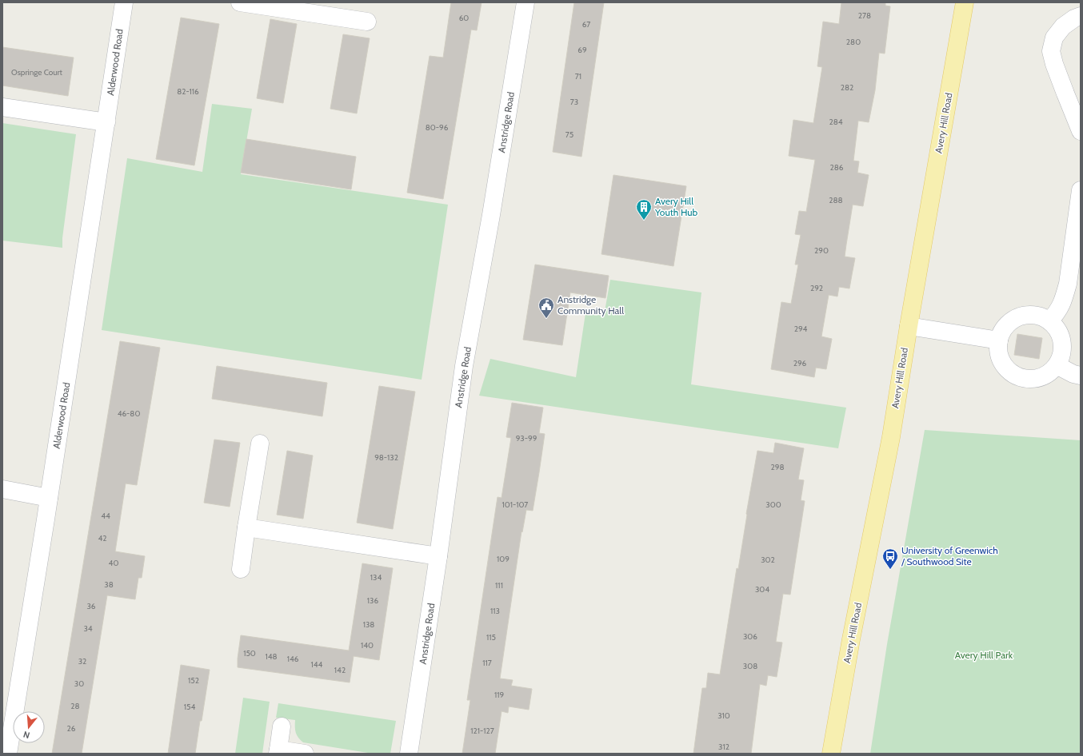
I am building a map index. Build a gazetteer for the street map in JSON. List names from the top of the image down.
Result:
{
  "streets": {
    "main road": ["Avery Hill Road"],
    "street": ["Alderwood Road", "Anstridge Road"]
  },
  "parks": ["Avery Hill Park"],
  "places": {
    "building": ["Avery Hill Youth Hub"],
    "public building": ["Anstridge Community Hall"],
    "bus stop": ["University of Greenwich / Southwood Site"]
  },
  "house_numbers": [
    "278",
    "60",
    "67",
    "280",
    "69",
    "Ospringe Court",
    "71",
    "282",
    "82-116",
    "73",
    "284",
    "80-96",
    "75",
    "286",
    "288",
    "290",
    "292",
    "294",
    "296",
    "46-80",
    "93-99",
    "98-132",
    "298",
    "101-107",
    "300",
    "44",
    "42",
    "109",
    "302",
    "40",
    "134",
    "38",
    "111",
    "304",
    "136",
    "36",
    "113",
    "138",
    "34",
    "306",
    "115",
    "140",
    "150",
    "148",
    "146",
    "32",
    "117",
    "144",
    "308",
    "142",
    "152",
    "30",
    "119",
    "28",
    "154",
    "310",
    "26",
    "121-127",
    "312"
  ],
  "north": "bottom"
}
